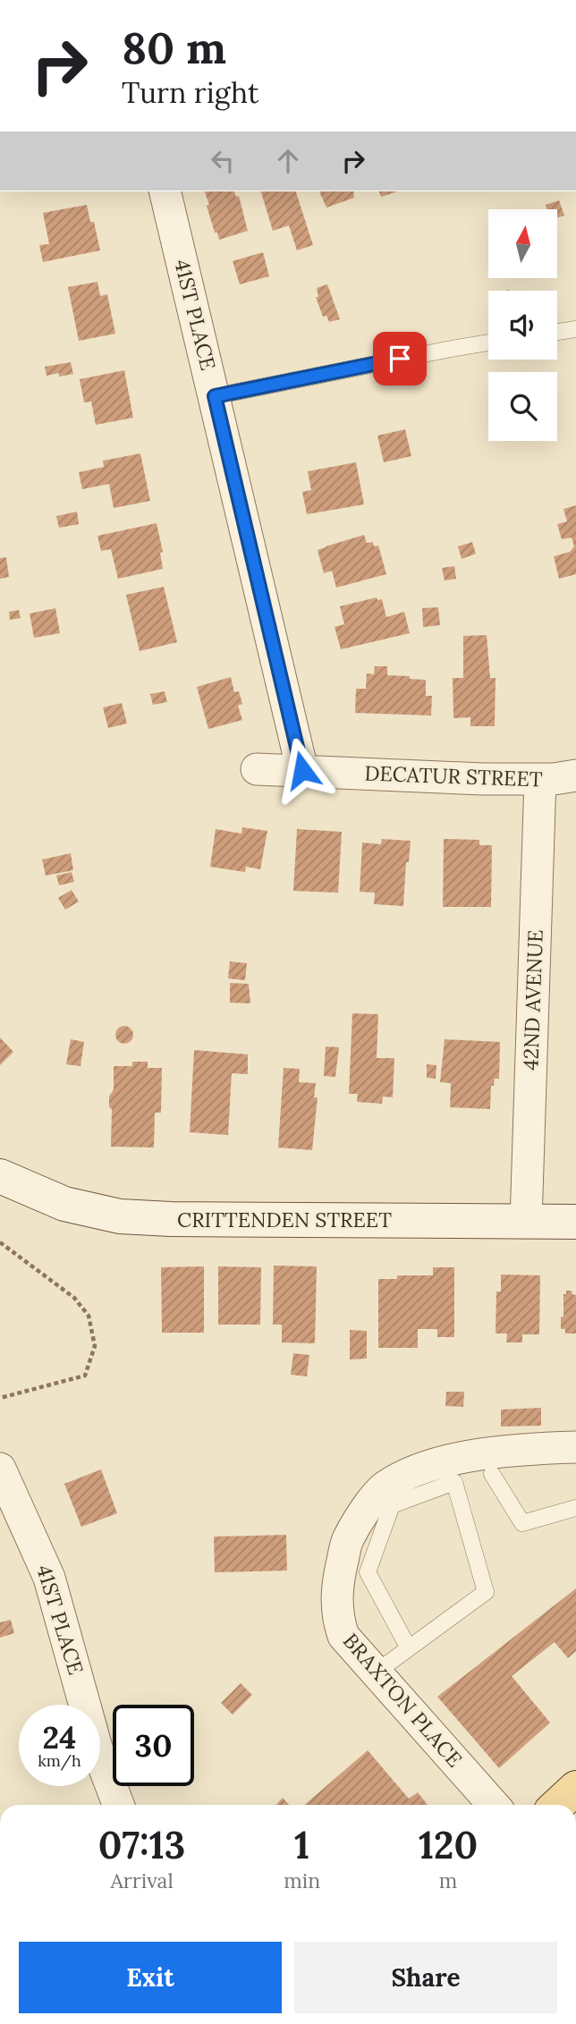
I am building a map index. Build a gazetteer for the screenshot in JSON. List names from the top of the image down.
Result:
{
  "streets": {
    "street": [
      "41ST PLACE",
      "DECATUR STREET",
      "42ND AVENUE",
      "CRITTENDEN STREET",
      "BRAXTON PLACE"
    ]
  },
  "crossings": [
    ["41ST PLACE", "DECATUR STREET"],
    ["DECATUR STREET", "42ND AVENUE"],
    ["42ND AVENUE", "CRITTENDEN STREET"]
  ],
  "north": "top",
  "page": {
    "turn": ["80 m", "Turn right"],
    "speed": "24 km/h",
    "limit": "30",
    "eta": [
      "07:13",
      "Arrival",
      "1",
      "min",
      "120",
      "m"
    ],
    "buttons": ["Exit", "Share"]
  }
}
